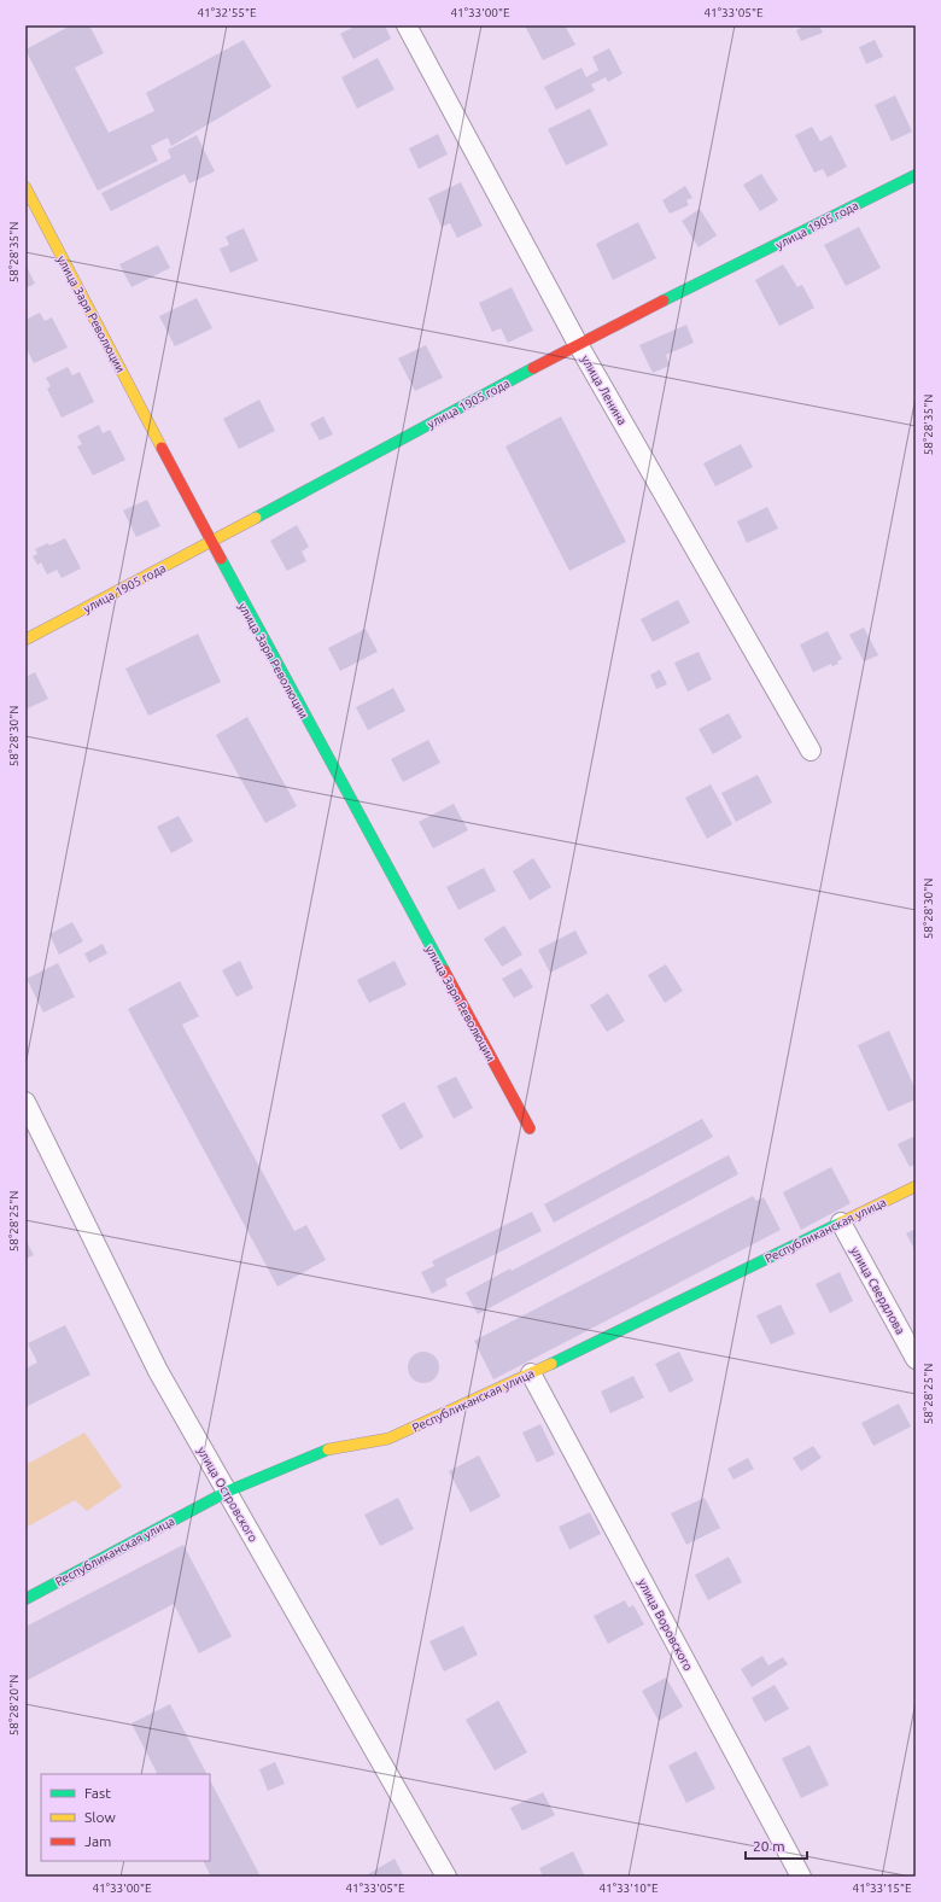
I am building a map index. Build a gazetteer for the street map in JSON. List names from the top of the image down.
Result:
{
  "streets": {
    "street": [
      "улица 1905 года",
      "улица Заря Революции",
      "улица Ленина",
      "Республиканская улица",
      "улица Свердлова",
      "улица Островского",
      "улица Воровского"
    ]
  },
  "crossings": [
    ["улица 1905 года", "улица Заря Революции"],
    ["улица 1905 года", "улица Ленина"],
    ["Республиканская улица", "улица Свердлова"],
    ["Республиканская улица", "улица Островского"],
    ["Республиканская улица", "улица Воровского"]
  ],
  "legend": ["Fast", "Slow", "Jam"],
  "scale_bar": "20 m",
  "coordinates": [
    "41°32'55\"E",
    "41°33'00\"E",
    "41°33'05\"E",
    "58°28'35\"N",
    "58°28'30\"N",
    "58°28'25\"N",
    "58°28'20\"N",
    "41°33'10\"E",
    "41°33'15\"E"
  ]
}
